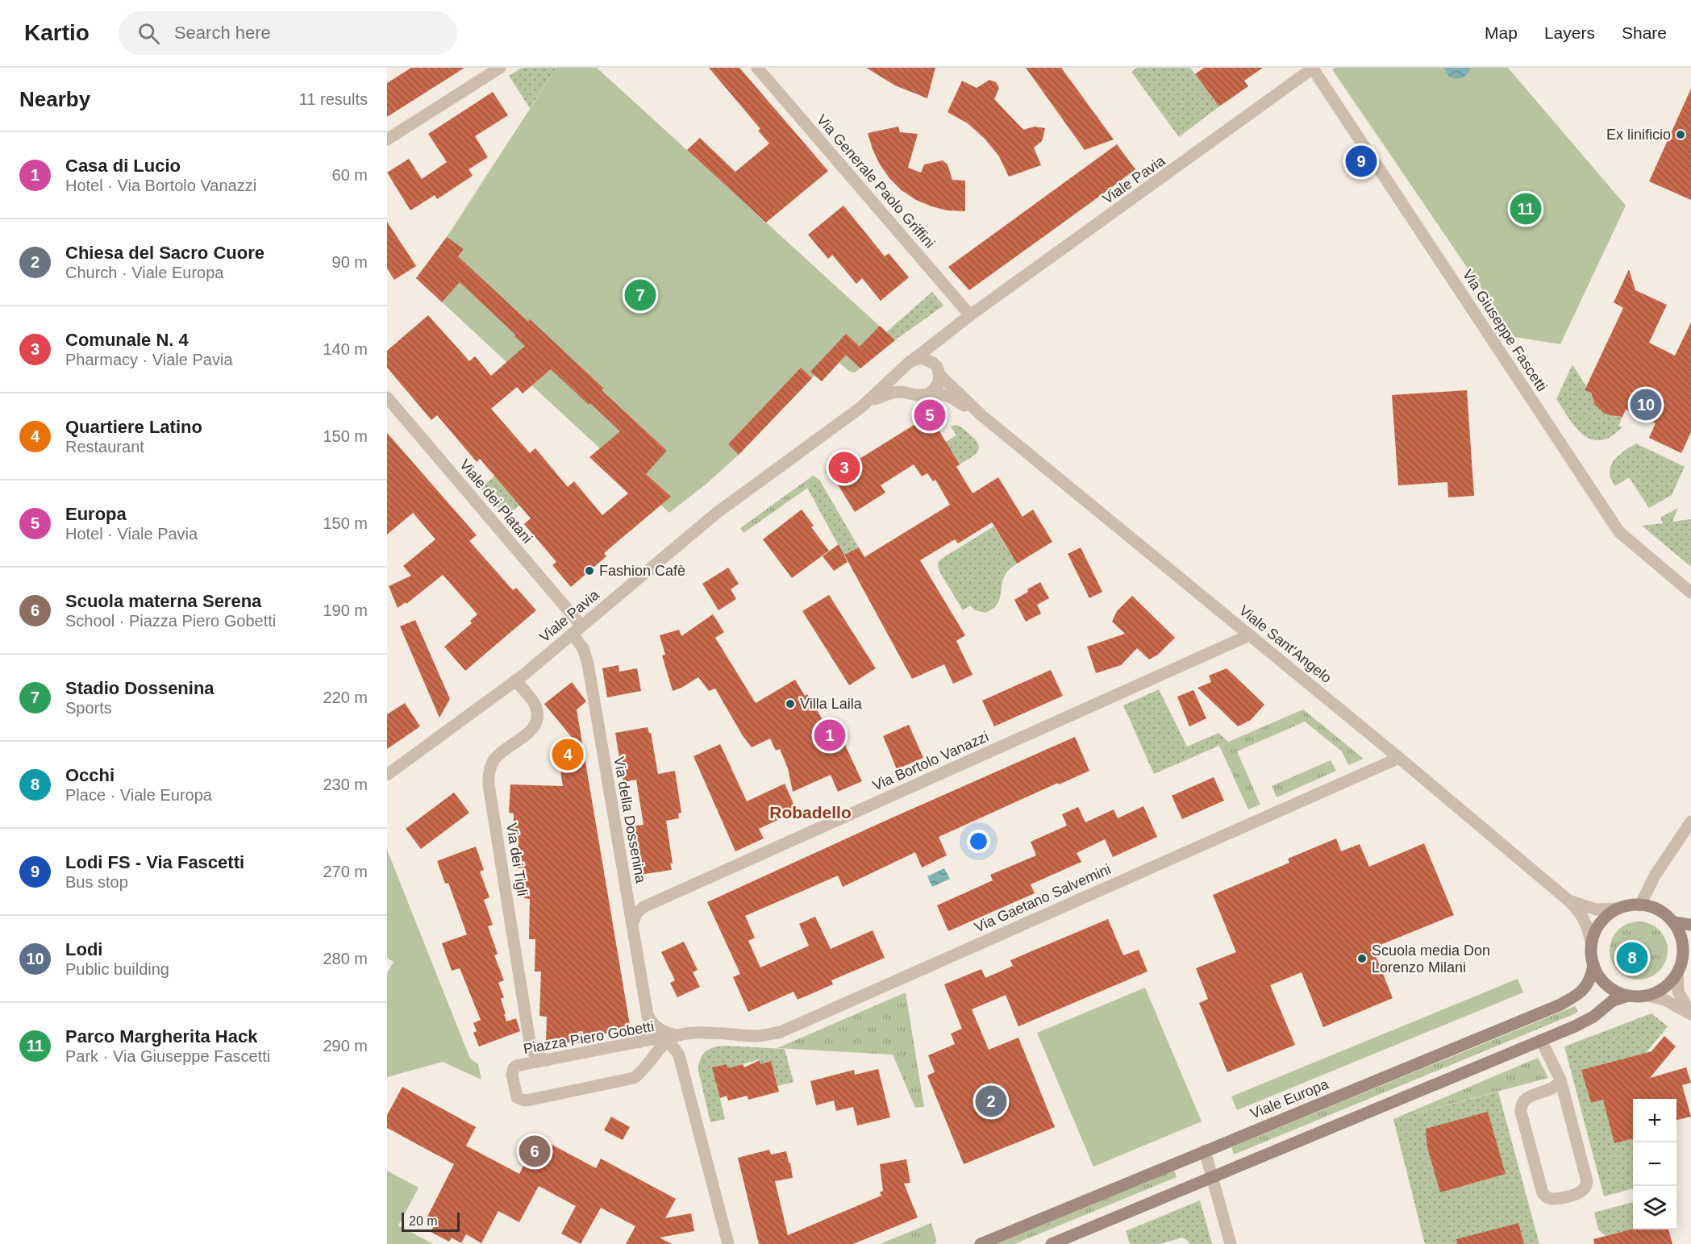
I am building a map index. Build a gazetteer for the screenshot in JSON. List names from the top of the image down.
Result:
{
  "streets": {
    "street": [
      "Viale Pavia",
      "Via Generale Paolo Griffini",
      "Via Giuseppe Fascetti",
      "Viale dei Platani",
      "Viale Sant'Angelo",
      "Via Bortolo Vanazzi",
      "Via della Dossenina",
      "Via dei Tigli",
      "Via Gaetano Salvemini",
      "Piazza Piero Gobetti",
      "Viale Europa"
    ]
  },
  "crossings": [
    ["Viale Pavia", "Via Generale Paolo Griffini"],
    ["Viale Pavia", "Via Giuseppe Fascetti"],
    ["Viale Pavia", "Viale dei Platani"],
    ["Viale Pavia", "Via della Dossenina"],
    ["Viale Pavia", "Via dei Tigli"],
    ["Viale dei Platani", "Via della Dossenina"],
    ["Viale Sant'Angelo", "Via Bortolo Vanazzi"],
    ["Viale Sant'Angelo", "Via Gaetano Salvemini"],
    ["Viale Sant'Angelo", "Viale Europa"],
    ["Via Bortolo Vanazzi", "Via della Dossenina"],
    ["Via della Dossenina", "Piazza Piero Gobetti"],
    ["Via dei Tigli", "Piazza Piero Gobetti"],
    ["Via Gaetano Salvemini", "Piazza Piero Gobetti"]
  ],
  "districts": ["Robadello"],
  "places": [
    "Ex linificio",
    "Fashion Cafè",
    "Villa Laila",
    "Scuola media Don Lorenzo Milani"
  ],
  "scale_bar": "20 m",
  "page": {
    "header": "Kartio",
    "search": "Search here",
    "nav": ["Map", "Layers", "Share"],
    "heading": ["Nearby", "11 results"],
    "list": [
      {
        "mark": "1",
        "name": "Casa di Lucio",
        "note": "Hotel · Via Bortolo Vanazzi",
        "value": "60 m"
      },
      {
        "mark": "2",
        "name": "Chiesa del Sacro Cuore",
        "note": "Church · Viale Europa",
        "value": "90 m"
      },
      {
        "mark": "3",
        "name": "Comunale N. 4",
        "note": "Pharmacy · Viale Pavia",
        "value": "140 m"
      },
      {
        "mark": "4",
        "name": "Quartiere Latino",
        "note": "Restaurant",
        "value": "150 m"
      },
      {
        "mark": "5",
        "name": "Europa",
        "note": "Hotel · Viale Pavia",
        "value": "150 m"
      },
      {
        "mark": "6",
        "name": "Scuola materna Serena",
        "note": "School · Piazza Piero Gobetti",
        "value": "190 m"
      },
      {
        "mark": "7",
        "name": "Stadio Dossenina",
        "note": "Sports",
        "value": "220 m"
      },
      {
        "mark": "8",
        "name": "Occhi",
        "note": "Place · Viale Europa",
        "value": "230 m"
      },
      {
        "mark": "9",
        "name": "Lodi FS - Via Fascetti",
        "note": "Bus stop",
        "value": "270 m"
      },
      {
        "mark": "10",
        "name": "Lodi",
        "note": "Public building",
        "value": "280 m"
      },
      {
        "mark": "11",
        "name": "Parco Margherita Hack",
        "note": "Park · Via Giuseppe Fascetti",
        "value": "290 m"
      }
    ],
    "pins": [
      "9",
      "11",
      "7",
      "10",
      "5",
      "3",
      "1",
      "4",
      "8",
      "2",
      "6"
    ],
    "map_buttons": ["+", "−"],
    "scale": "20 m"
  }
}
